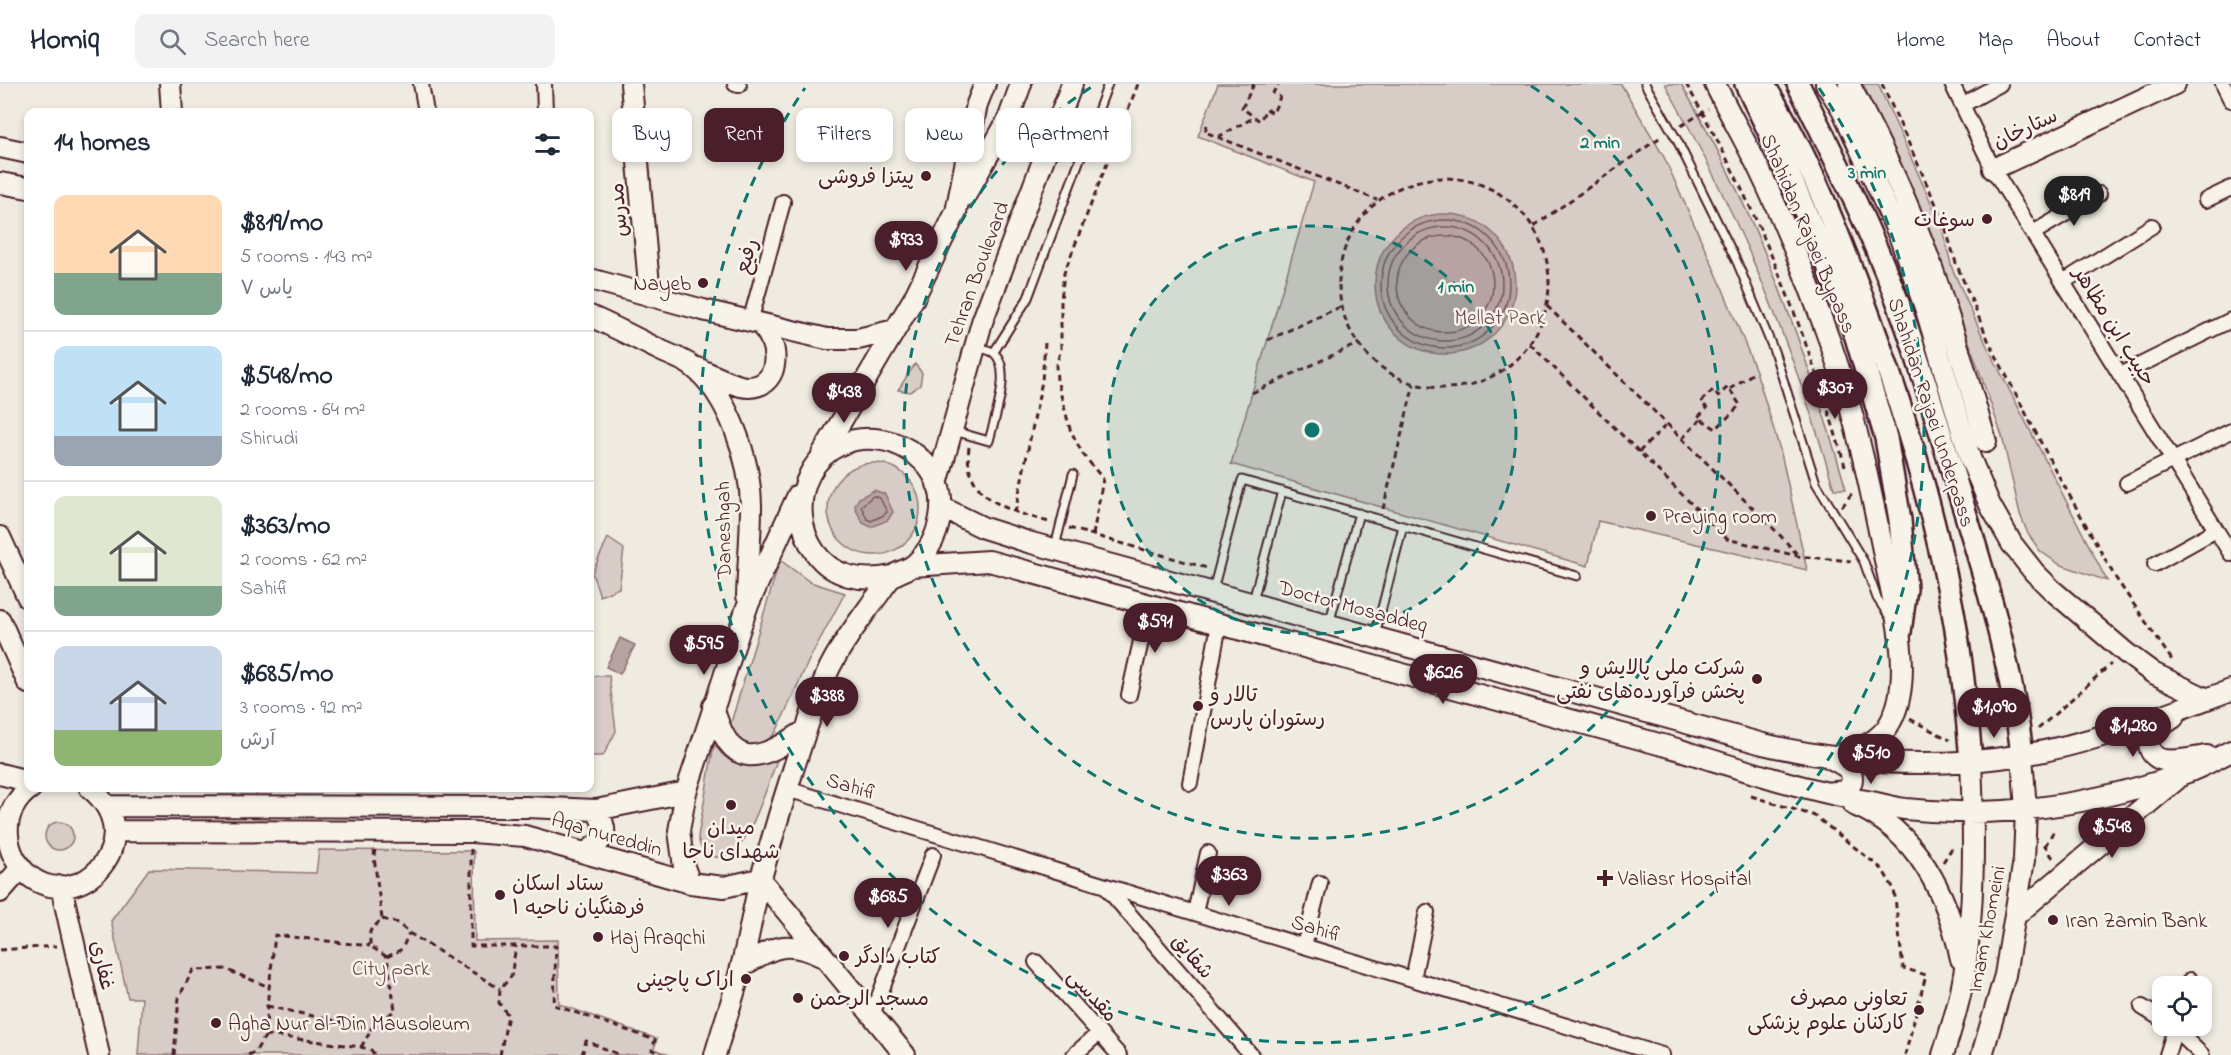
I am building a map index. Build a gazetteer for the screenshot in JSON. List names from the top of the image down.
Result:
{
  "streets": {
    "main road": [
      "ستارخان",
      "مدرس",
      "Shahidan Rajaei Bypass",
      "Tehran Boulevard",
      "Shahidan Rajaei Underpass",
      "Daneshgah",
      "Doctor Mosaddeq",
      "Aqa nureddin",
      "Imam Khomeini",
      "غفاری"
    ],
    "street": [
      "رفیع",
      "حبیب ابن مظاهر",
      "Sahifi",
      "شقایق",
      "مقدسی"
    ]
  },
  "crossings": [
    ["ستارخان", "حبیب ابن مظاهر"],
    ["Shahidan Rajaei Bypass", "Doctor Mosaddeq"],
    ["Tehran Boulevard", "Doctor Mosaddeq"],
    ["Shahidan Rajaei Underpass", "Doctor Mosaddeq"],
    ["Shahidan Rajaei Underpass", "Imam Khomeini"],
    ["Doctor Mosaddeq", "Imam Khomeini"],
    ["Sahifi", "شقایق"]
  ],
  "parks": ["Mellat Park", "City park"],
  "places": {
    "other": [
      "پیتزا فروشی",
      "سوغات",
      "Nayeb",
      "Praying room",
      "شرکت ملی پالایش و پخش فرآورده‌های نفتی",
      "تالار و رستوران پارس",
      "میدان شهدای ناجا",
      "ستاد اسکان فرهنگیان ناحیه ۱",
      "Iran Zamin Bank",
      "Haj Araqchi",
      "کتاب دادگر",
      "اراک پاچینی",
      "مسجد الرحمن",
      "تعاونی مصرف کارکنان علوم پزشکی",
      "Agha Nur al-Din Mausoleum"
    ],
    "health": ["Valiasr Hospital"]
  },
  "page": {
    "header": "Homiq",
    "search": "Search here",
    "nav": [
      "Home",
      "Map",
      "About",
      "Contact"
    ],
    "chip": [
      "Buy",
      "Rent",
      "Filters",
      "New",
      "Apartment"
    ],
    "heading": "14 homes",
    "price": [
      "$819",
      "$933",
      "$307",
      "$438",
      "$591",
      "$595",
      "$626",
      "$388",
      "$1,090",
      "$1,280",
      "$510",
      "$548",
      "$363",
      "$685"
    ],
    "list": [
      {
        "name": "$819/mo",
        "note": "5 rooms · 143 m² · یاس ۷"
      },
      {
        "name": "$548/mo",
        "note": "2 rooms · 64 m² · Shirudi"
      },
      {
        "name": "$363/mo",
        "note": "2 rooms · 62 m² · Sahifi"
      },
      {
        "name": "$685/mo",
        "note": "3 rooms · 92 m² · آرش"
      }
    ]
  },
  "rings": ["2 min", "3 min", "1 min"]
}
